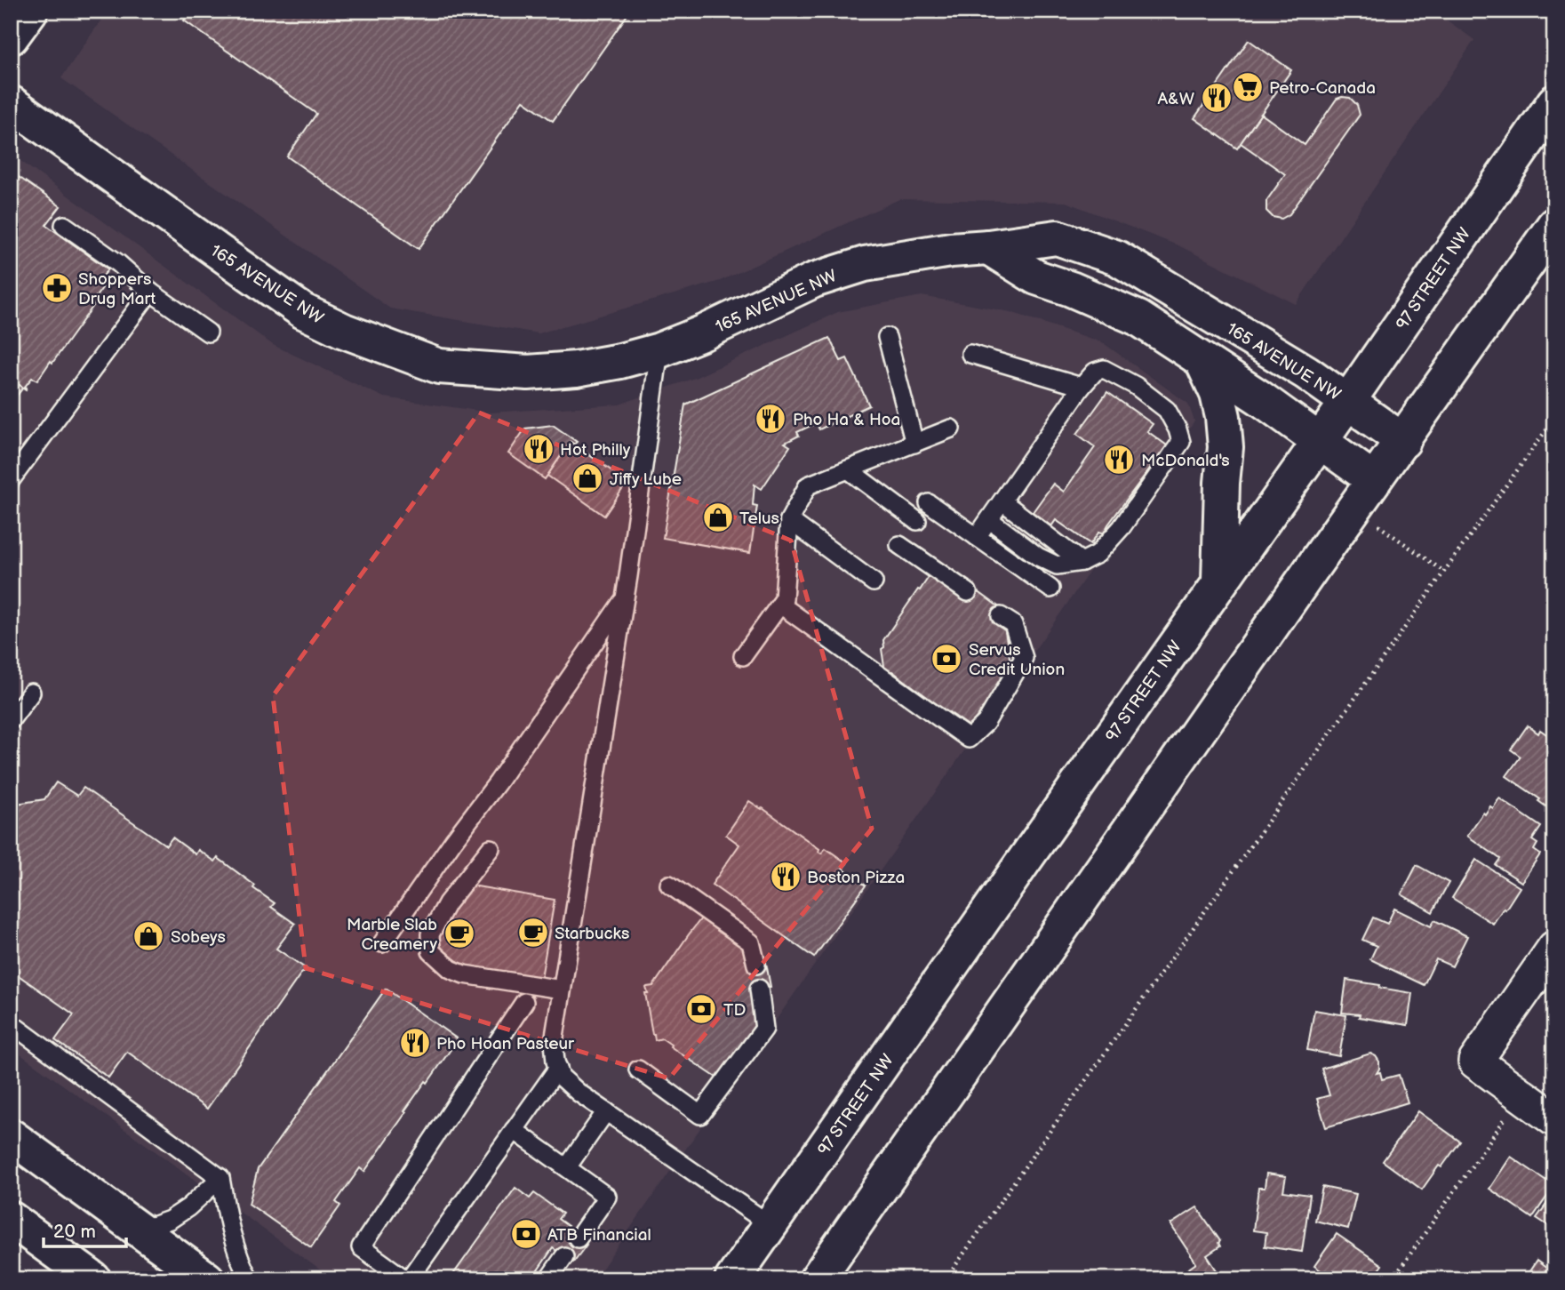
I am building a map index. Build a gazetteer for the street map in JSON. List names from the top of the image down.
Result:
{
  "streets": {
    "main road": ["97 STREET NW", "165 AVENUE NW"]
  },
  "crossings": [
    ["97 STREET NW", "165 AVENUE NW"]
  ],
  "places": {
    "supermarket": ["Petro-Canada"],
    "restaurant": [
      "A&W",
      "Pho Ha & Hoa",
      "Hot Philly",
      "McDonald's",
      "Boston Pizza",
      "Pho Hoan Pasteur"
    ],
    "pharmacy": ["Shoppers Drug Mart"],
    "shop": ["Jiffy Lube", "Telus", "Sobeys"],
    "bank": ["Servus Credit Union", "TD", "ATB Financial"],
    "cafe": ["Starbucks", "Marble Slab Creamery"]
  },
  "scale_bar": "20 m"
}
